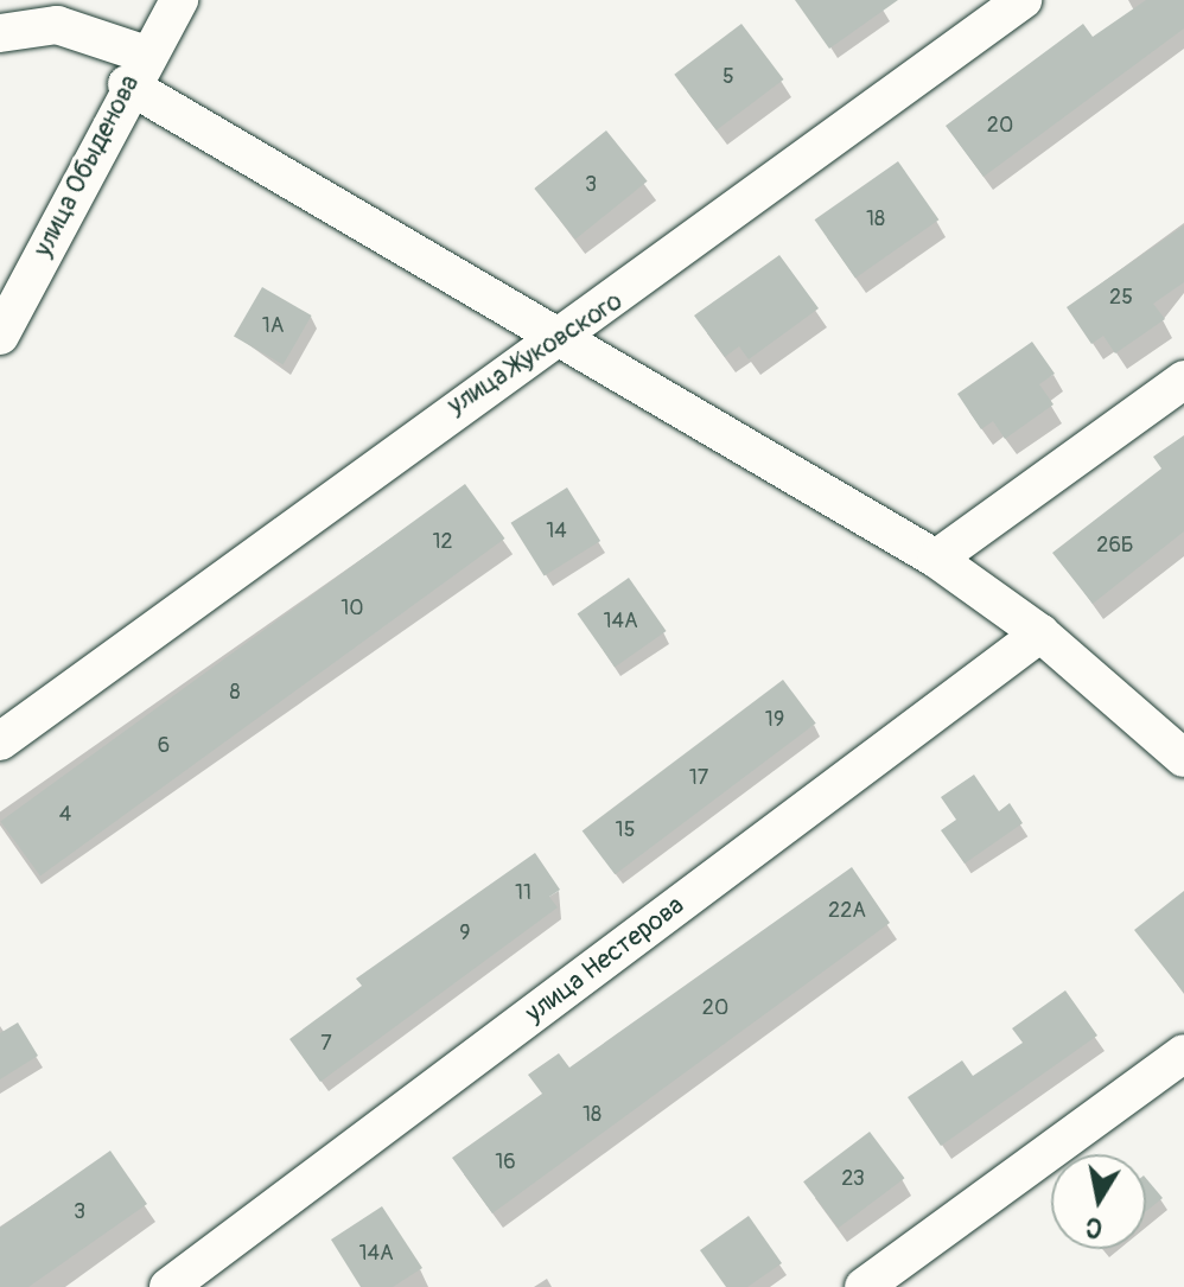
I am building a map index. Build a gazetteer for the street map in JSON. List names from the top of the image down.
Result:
{
  "streets": {
    "street": ["улица Обыденова", "улица Жуковского", "улица Нестерова"]
  },
  "house_numbers": [
    "5",
    "20",
    "3",
    "18",
    "25",
    "1А",
    "14",
    "12",
    "26Б",
    "10",
    "14А",
    "8",
    "19",
    "6",
    "17",
    "4",
    "15",
    "11",
    "22А",
    "9",
    "20",
    "7",
    "18",
    "16",
    "23",
    "3",
    "14А"
  ],
  "north": "bottom"
}
